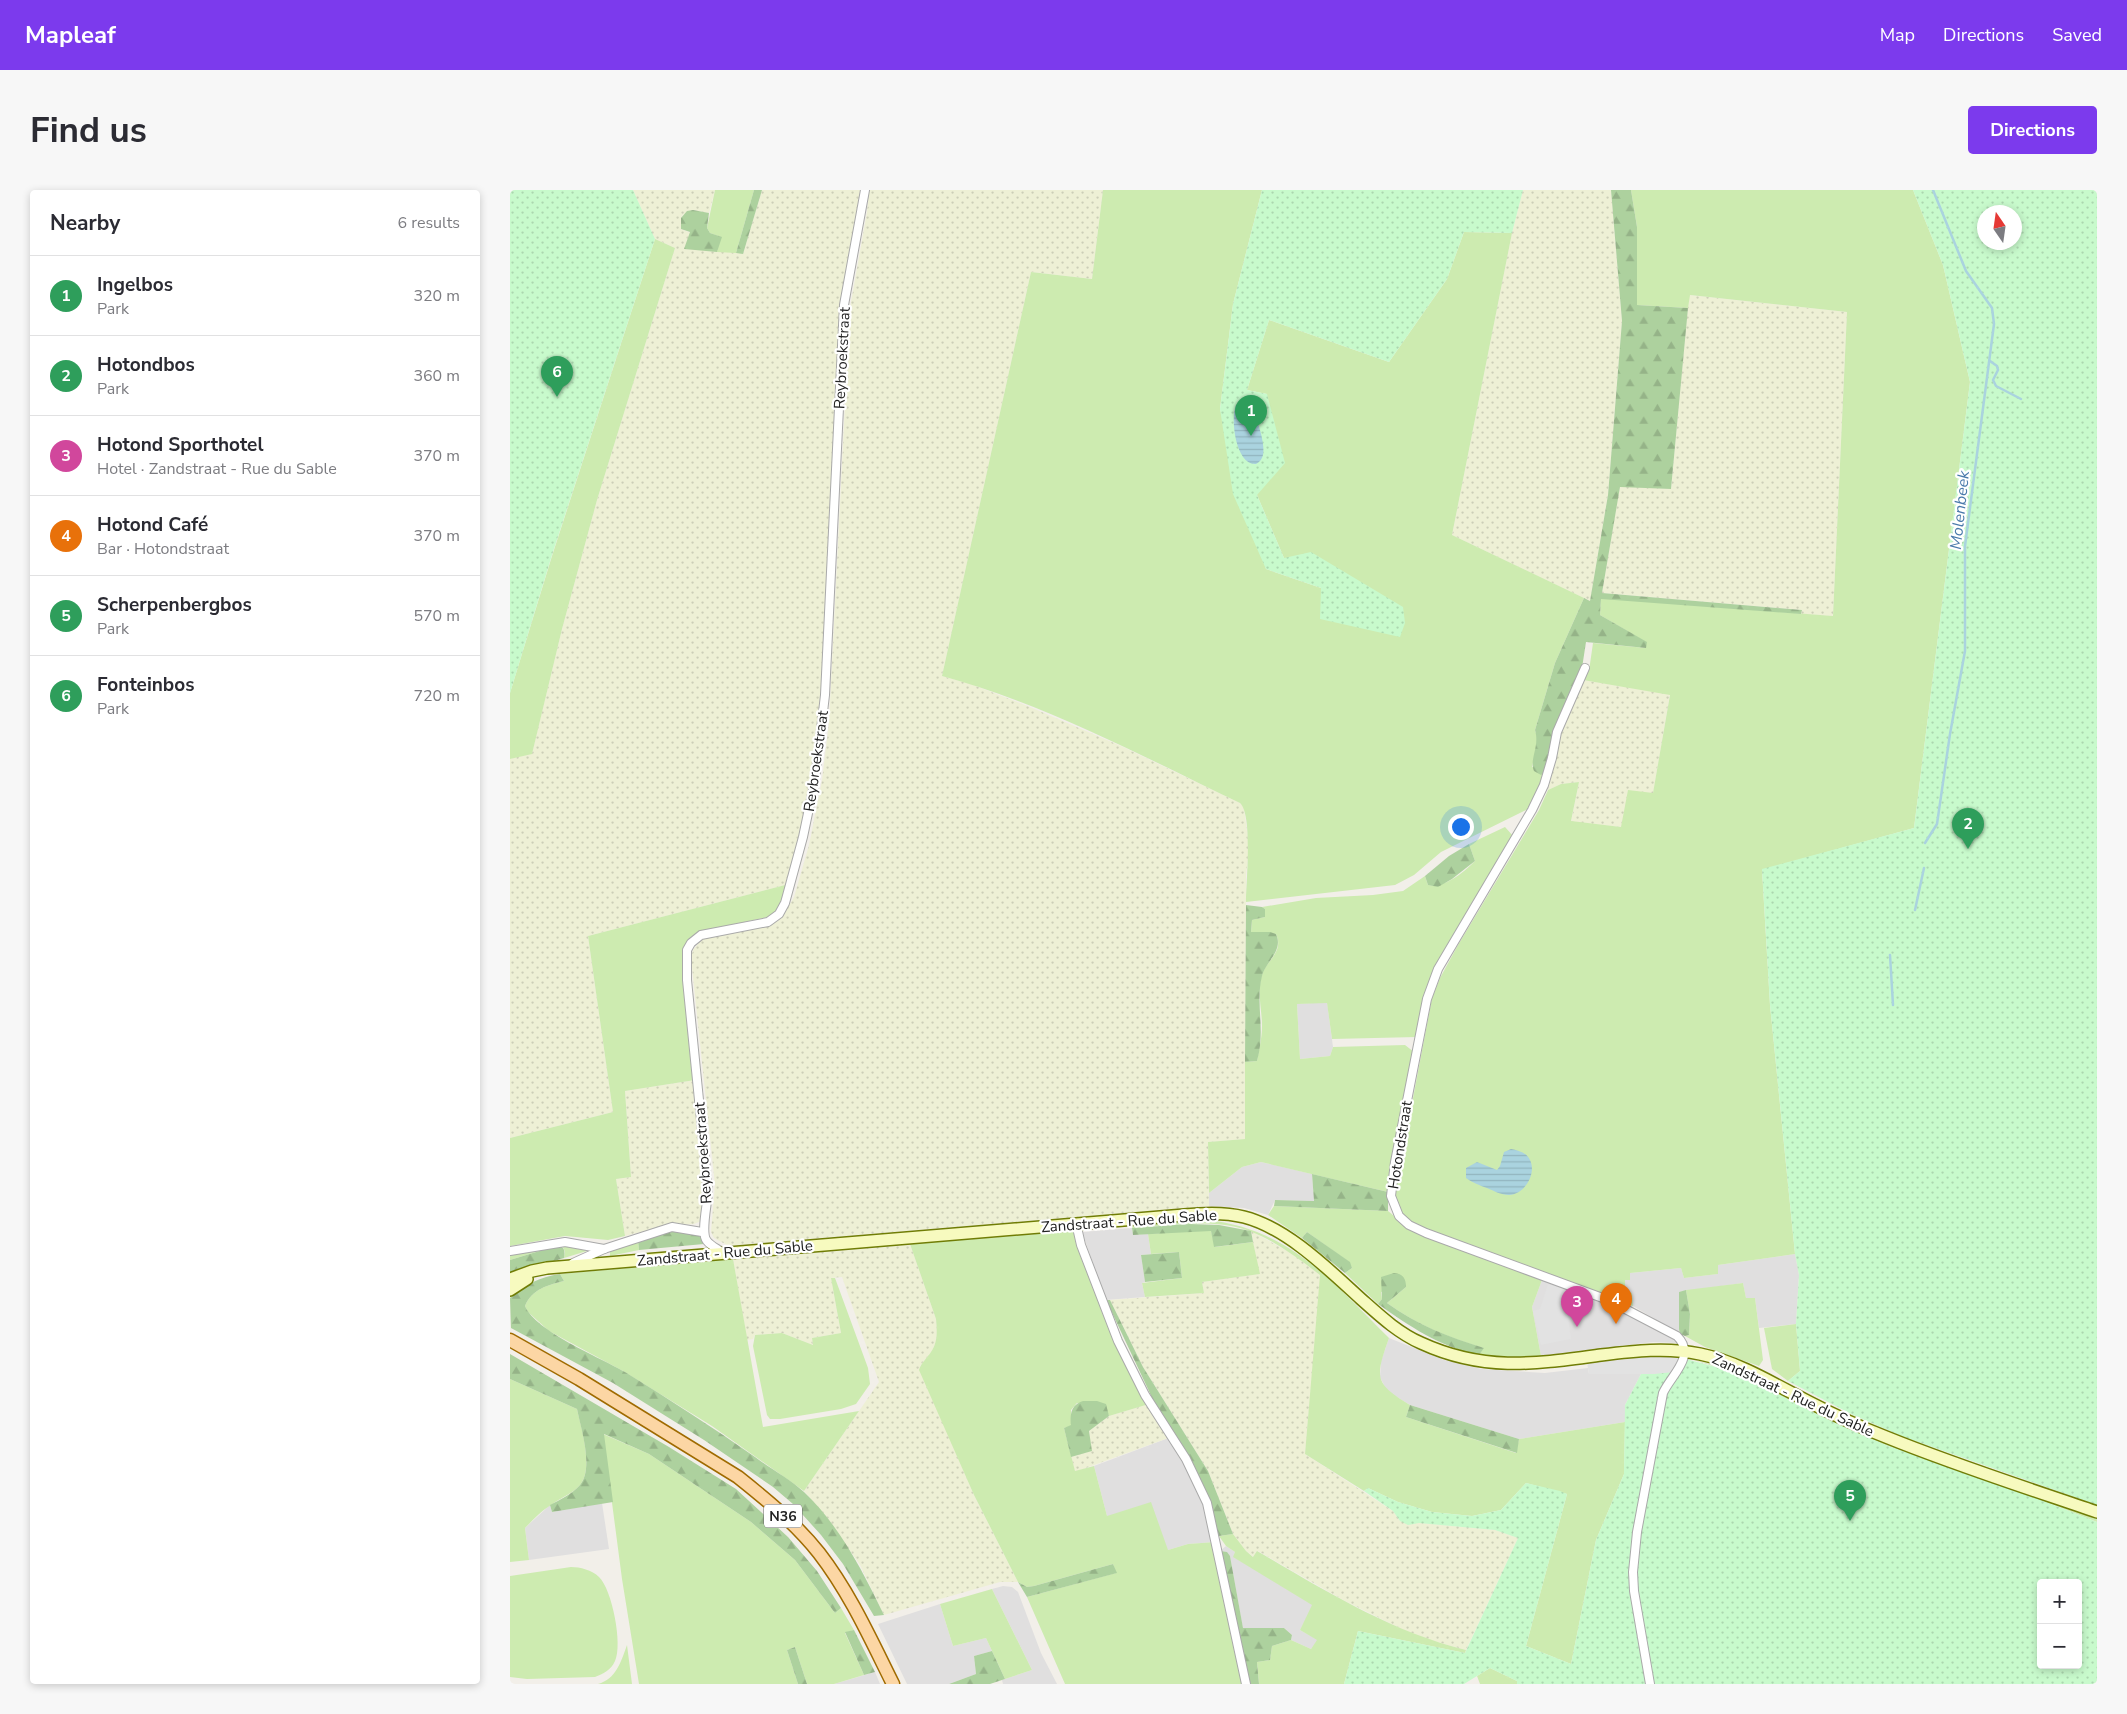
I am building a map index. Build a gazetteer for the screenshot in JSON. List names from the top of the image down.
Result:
{
  "streets": {
    "main road": ["Zandstraat - Rue du Sable", "N36"],
    "street": ["Reybroekstraat", "Hotondstraat"]
  },
  "crossings": [
    ["Hotondstraat", "Zandstraat - Rue du Sable"]
  ],
  "water": ["Molenbeek"],
  "north": "top",
  "page": {
    "header": "Mapleaf",
    "nav": ["Map", "Directions", "Saved"],
    "buttons": "Directions",
    "title": "Find us",
    "heading": ["Nearby", "6 results"],
    "list": [
      {
        "mark": "1",
        "name": "Ingelbos",
        "note": "Park",
        "value": "320 m"
      },
      {
        "mark": "2",
        "name": "Hotondbos",
        "note": "Park",
        "value": "360 m"
      },
      {
        "mark": "3",
        "name": "Hotond Sporthotel",
        "note": "Hotel · Zandstraat - Rue du Sable",
        "value": "370 m"
      },
      {
        "mark": "4",
        "name": "Hotond Café",
        "note": "Bar · Hotondstraat",
        "value": "370 m"
      },
      {
        "mark": "5",
        "name": "Scherpenbergbos",
        "note": "Park",
        "value": "570 m"
      },
      {
        "mark": "6",
        "name": "Fonteinbos",
        "note": "Park",
        "value": "720 m"
      }
    ],
    "pins": [
      "6",
      "1",
      "2",
      "4",
      "3",
      "5"
    ],
    "map_buttons": ["+", "−"]
  }
}
